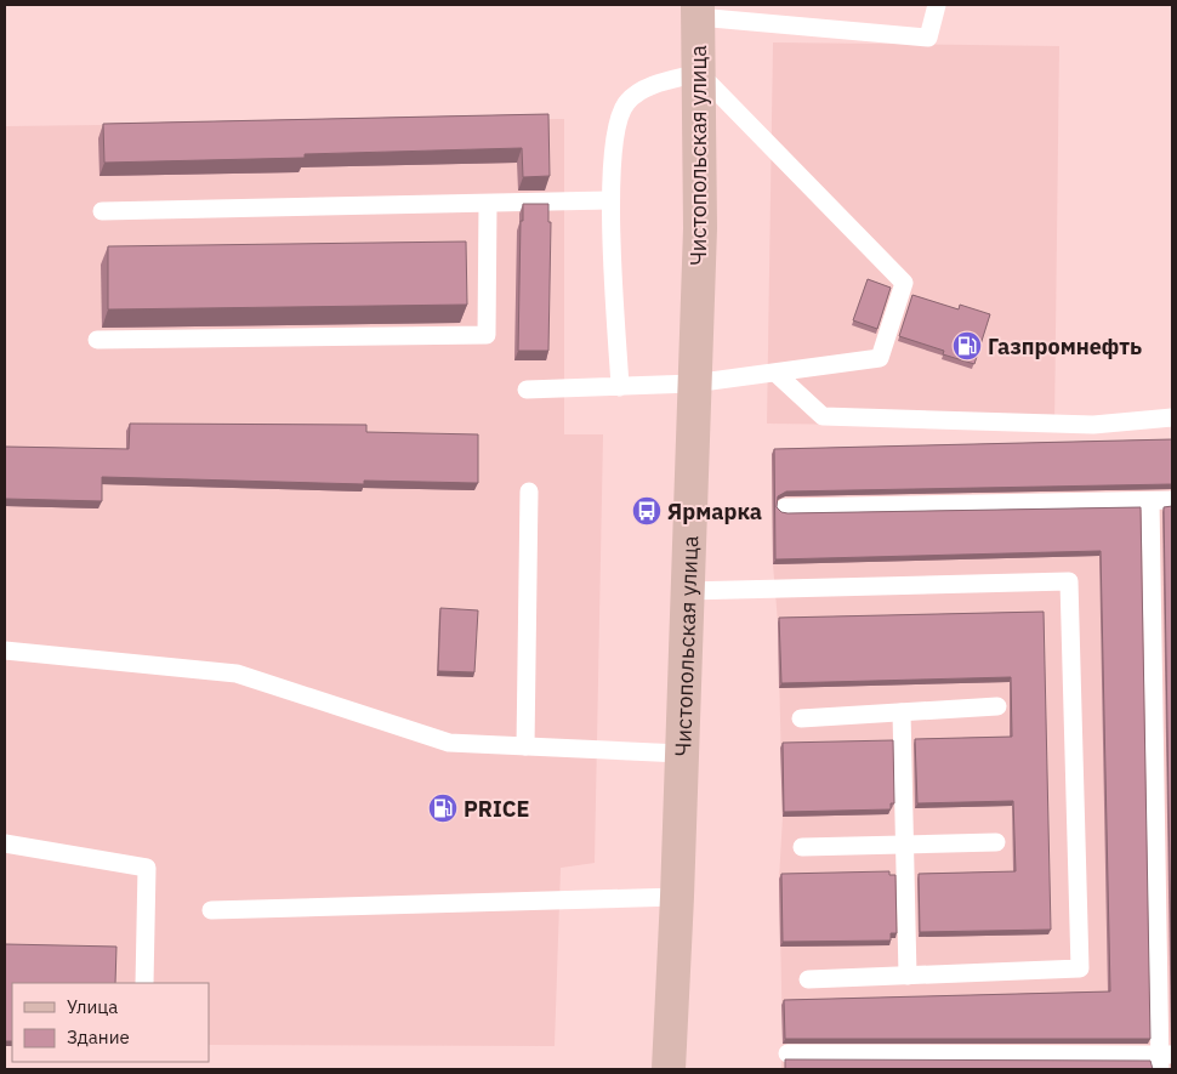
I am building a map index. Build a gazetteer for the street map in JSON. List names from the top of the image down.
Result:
{
  "streets": {
    "main road": ["Чистопольская улица"]
  },
  "places": {
    "fuel station": ["Газпромнефть", "PRICE"],
    "bus stop": ["Ярмарка"]
  },
  "legend": ["Улица", "Здание"]
}
